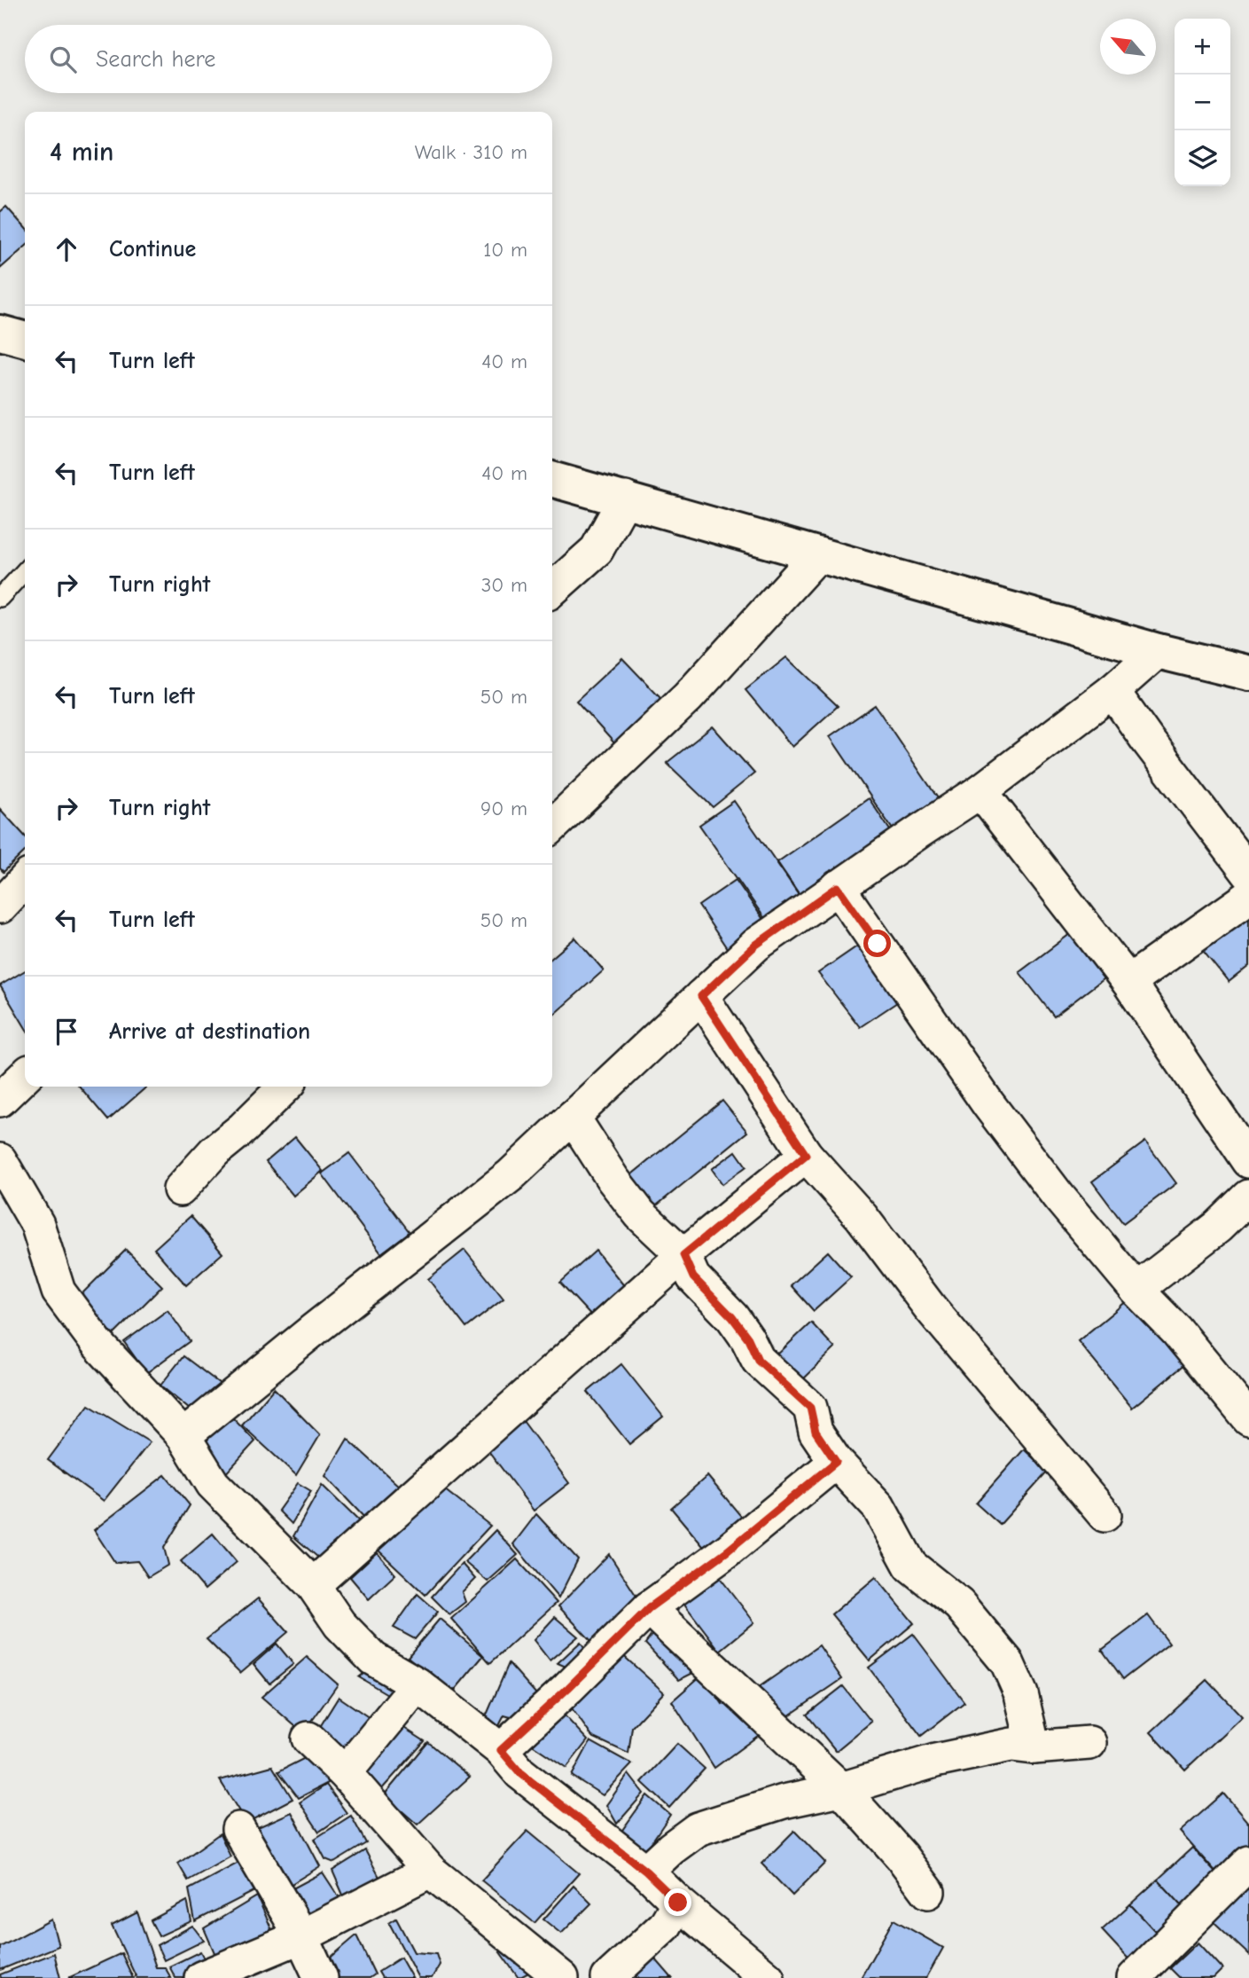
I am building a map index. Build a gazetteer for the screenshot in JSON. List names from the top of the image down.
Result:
{
  "north": "top left",
  "page": {
    "map_buttons": ["+", "−"],
    "search": "Search here",
    "heading": ["4 min", "Walk · 310 m"],
    "list": [
      ["Continue", "10 m"],
      ["Turn left", "40 m"],
      ["Turn left", "40 m"],
      ["Turn right", "30 m"],
      ["Turn left", "50 m"],
      ["Turn right", "90 m"],
      ["Turn left", "50 m"],
      "Arrive at destination"
    ]
  }
}
